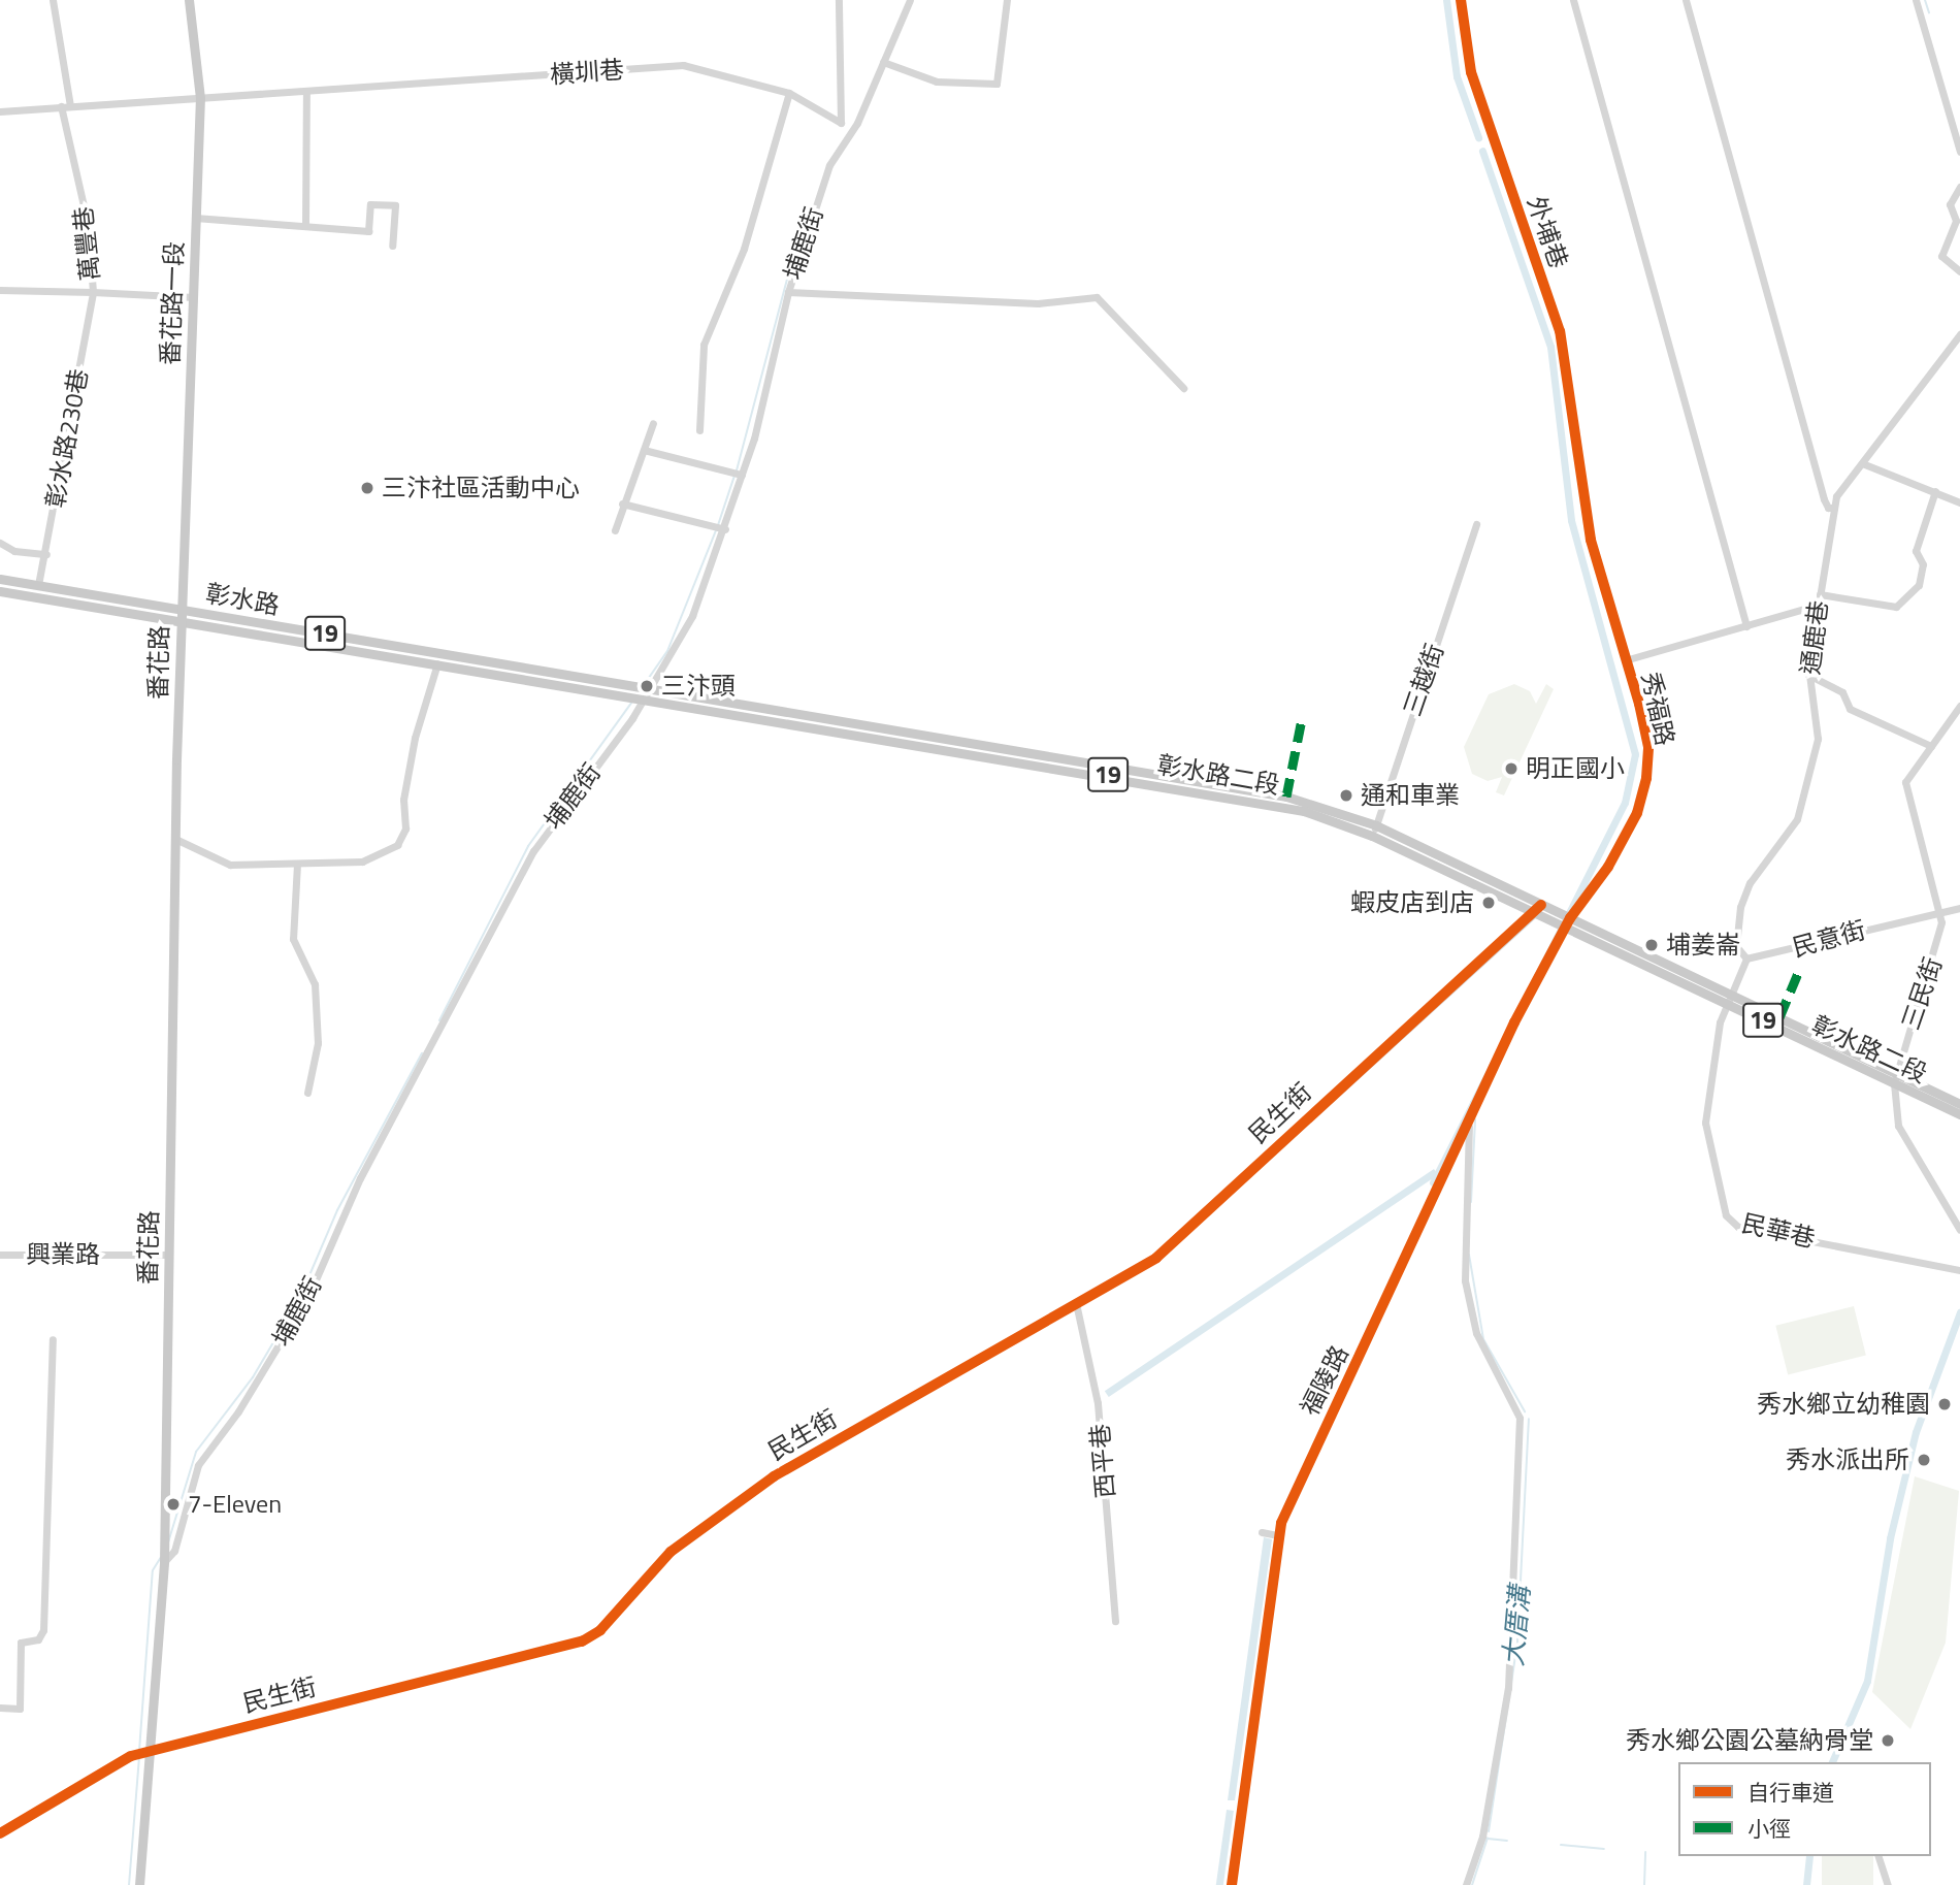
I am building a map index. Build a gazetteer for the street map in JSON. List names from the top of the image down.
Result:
{
  "streets": {
    "main road": [
      "番花路一段",
      "彰水路",
      "19",
      "番花路",
      "彰水路二段"
    ],
    "street": [
      "橫圳巷",
      "外埔巷",
      "萬豐巷",
      "埔鹿街",
      "彰水路230巷",
      "通鹿巷",
      "三越街",
      "秀福路",
      "民意街",
      "三民街",
      "民生街",
      "民華巷",
      "興業路",
      "福陵路",
      "西平巷"
    ]
  },
  "crossings": [
    ["橫圳巷", "萬豐巷"],
    ["橫圳巷", "番花路一段"],
    ["外埔巷", "秀福路"],
    ["萬豐巷", "彰水路230巷"],
    ["埔鹿街", "彰水路"],
    ["埔鹿街", "番花路"],
    ["埔鹿街", "彰水路二段"],
    ["番花路一段", "彰水路"],
    ["番花路一段", "番花路"],
    ["彰水路230巷", "彰水路"],
    ["彰水路", "番花路"],
    ["彰水路", "彰水路二段"],
    ["通鹿巷", "民意街"],
    ["番花路", "民生街"],
    ["番花路", "興業路"],
    ["三越街", "彰水路二段"],
    ["秀福路", "彰水路二段"],
    ["秀福路", "福陵路"],
    ["彰水路二段", "三民街"],
    ["彰水路二段", "民生街"],
    ["彰水路二段", "民華巷"],
    ["彰水路二段", "福陵路"],
    ["民意街", "三民街"],
    ["民生街", "西平巷"]
  ],
  "water": ["大厝溝"],
  "places": [
    "三汴社區活動中心",
    "三汴頭",
    "明正國小",
    "通和車業",
    "蝦皮店到店",
    "埔姜崙",
    "秀水鄉立幼稚園",
    "秀水派出所",
    "7-Eleven",
    "秀水鄉公園公墓納骨堂"
  ],
  "legend": ["自行車道", "小徑"]
}
